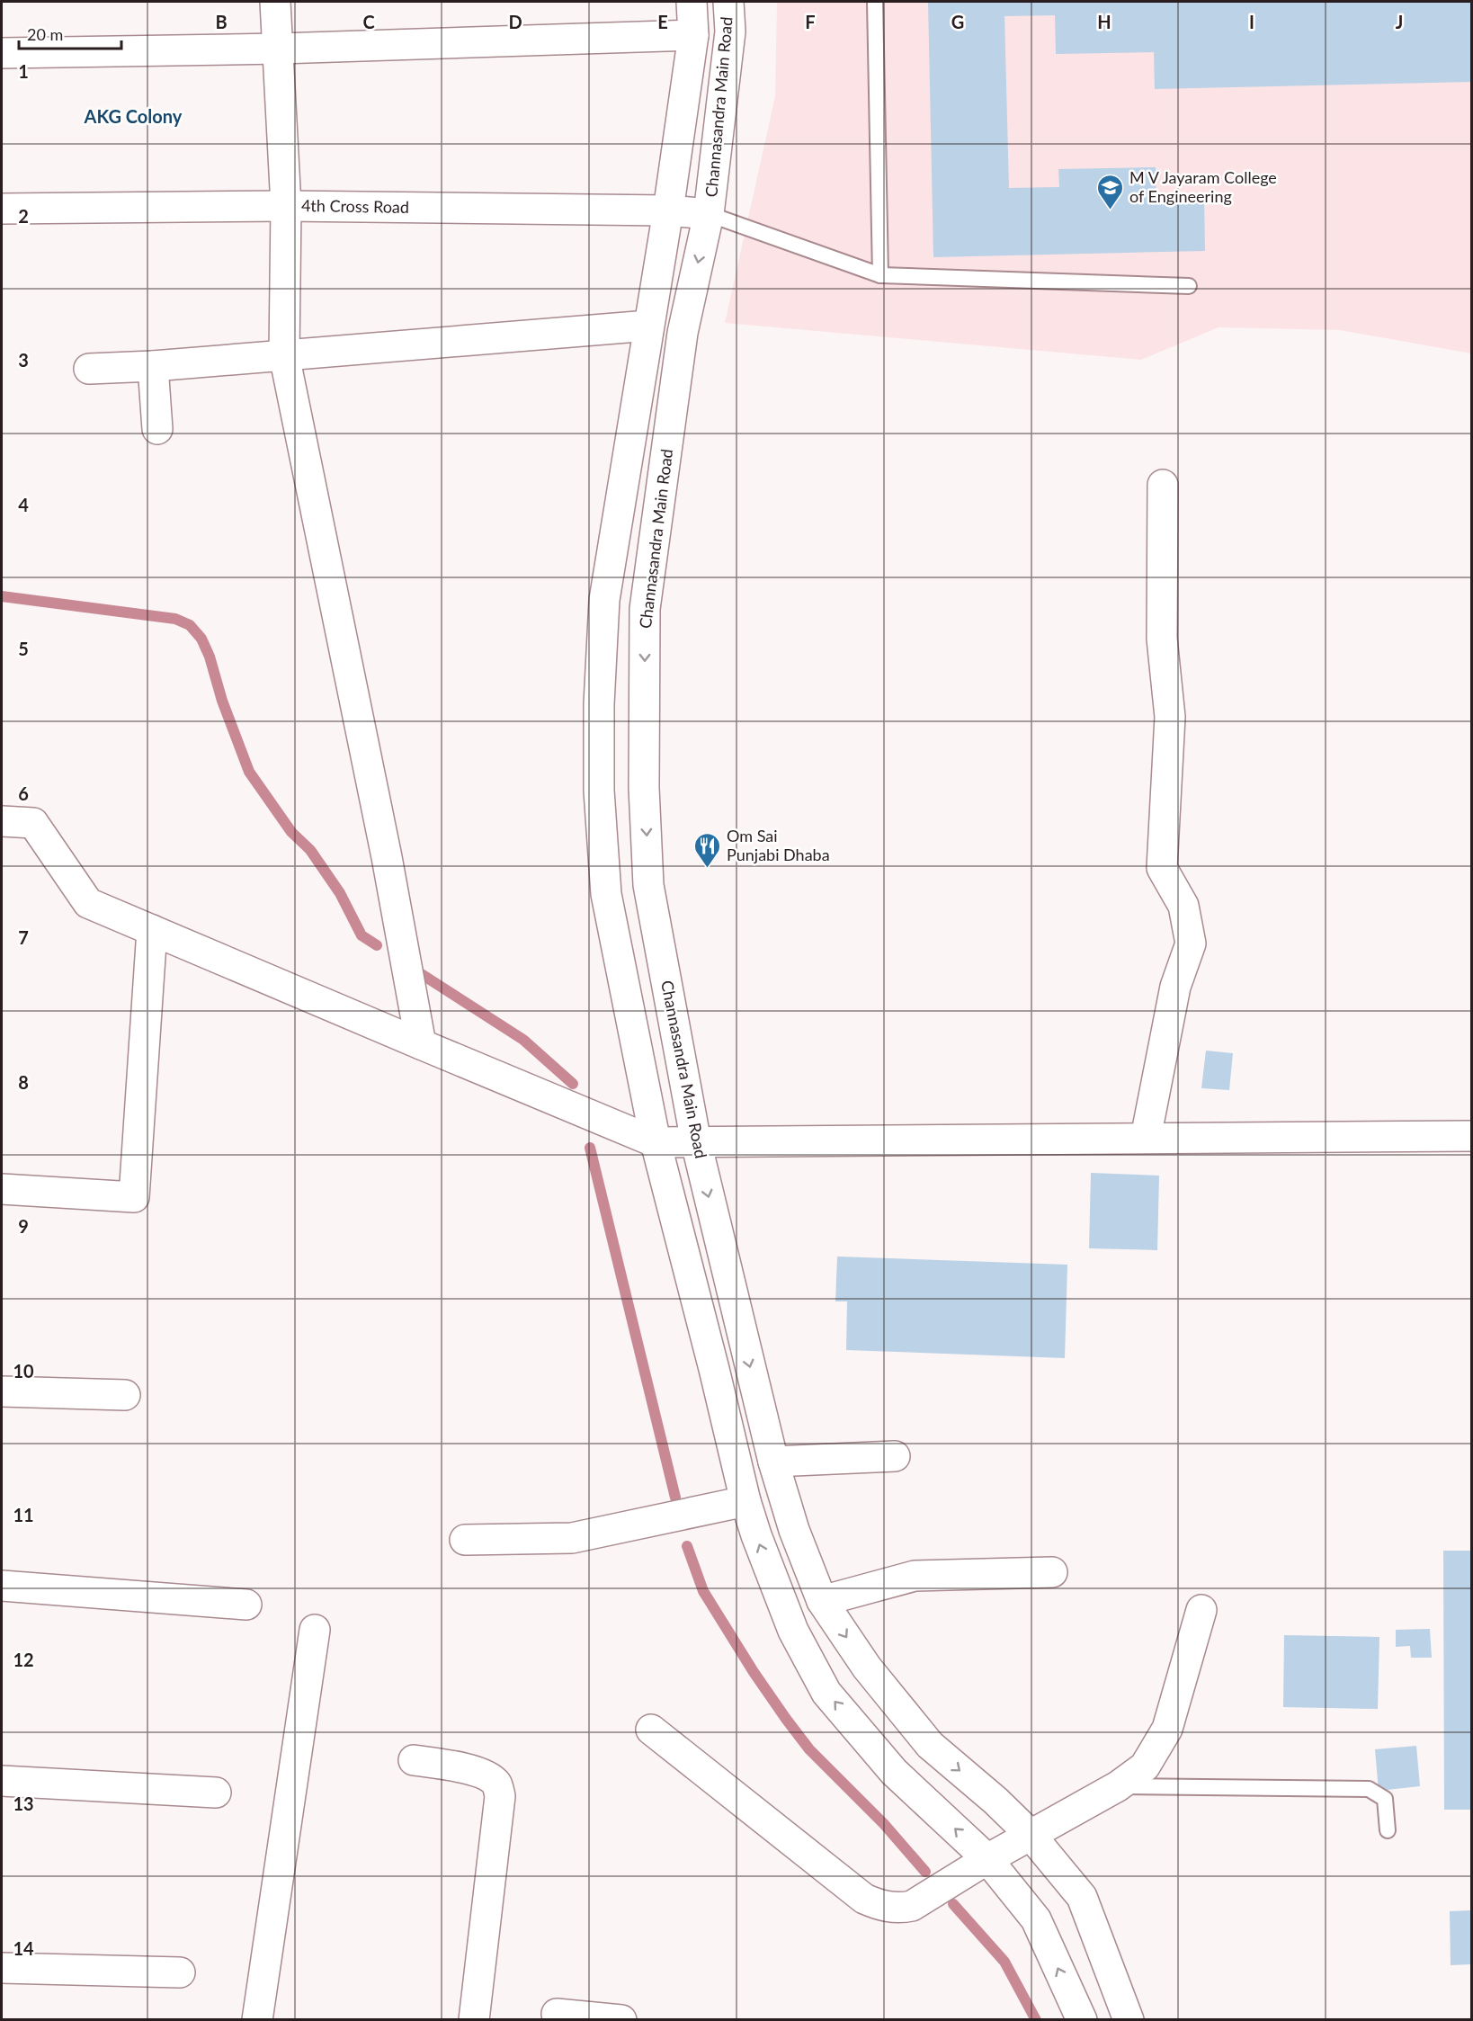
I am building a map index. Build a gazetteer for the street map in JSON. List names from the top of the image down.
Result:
{
  "streets": {
    "street": ["Channasandra Main Road", "4th Cross Road"]
  },
  "crossings": [
    ["Channasandra Main Road", "4th Cross Road"]
  ],
  "districts": ["AKG Colony"],
  "places": {
    "school or university": ["M V Jayaram College of Engineering"],
    "restaurant": ["Om Sai Punjabi Dhaba"]
  },
  "scale_bar": "20 m",
  "grid": {
    "columns": [
      "B",
      "C",
      "D",
      "E",
      "F",
      "G",
      "H",
      "I",
      "J"
    ],
    "rows": [
      "1",
      "2",
      "3",
      "4",
      "5",
      "6",
      "7",
      "8",
      "9",
      "10",
      "11",
      "12",
      "13",
      "14"
    ]
  }
}
